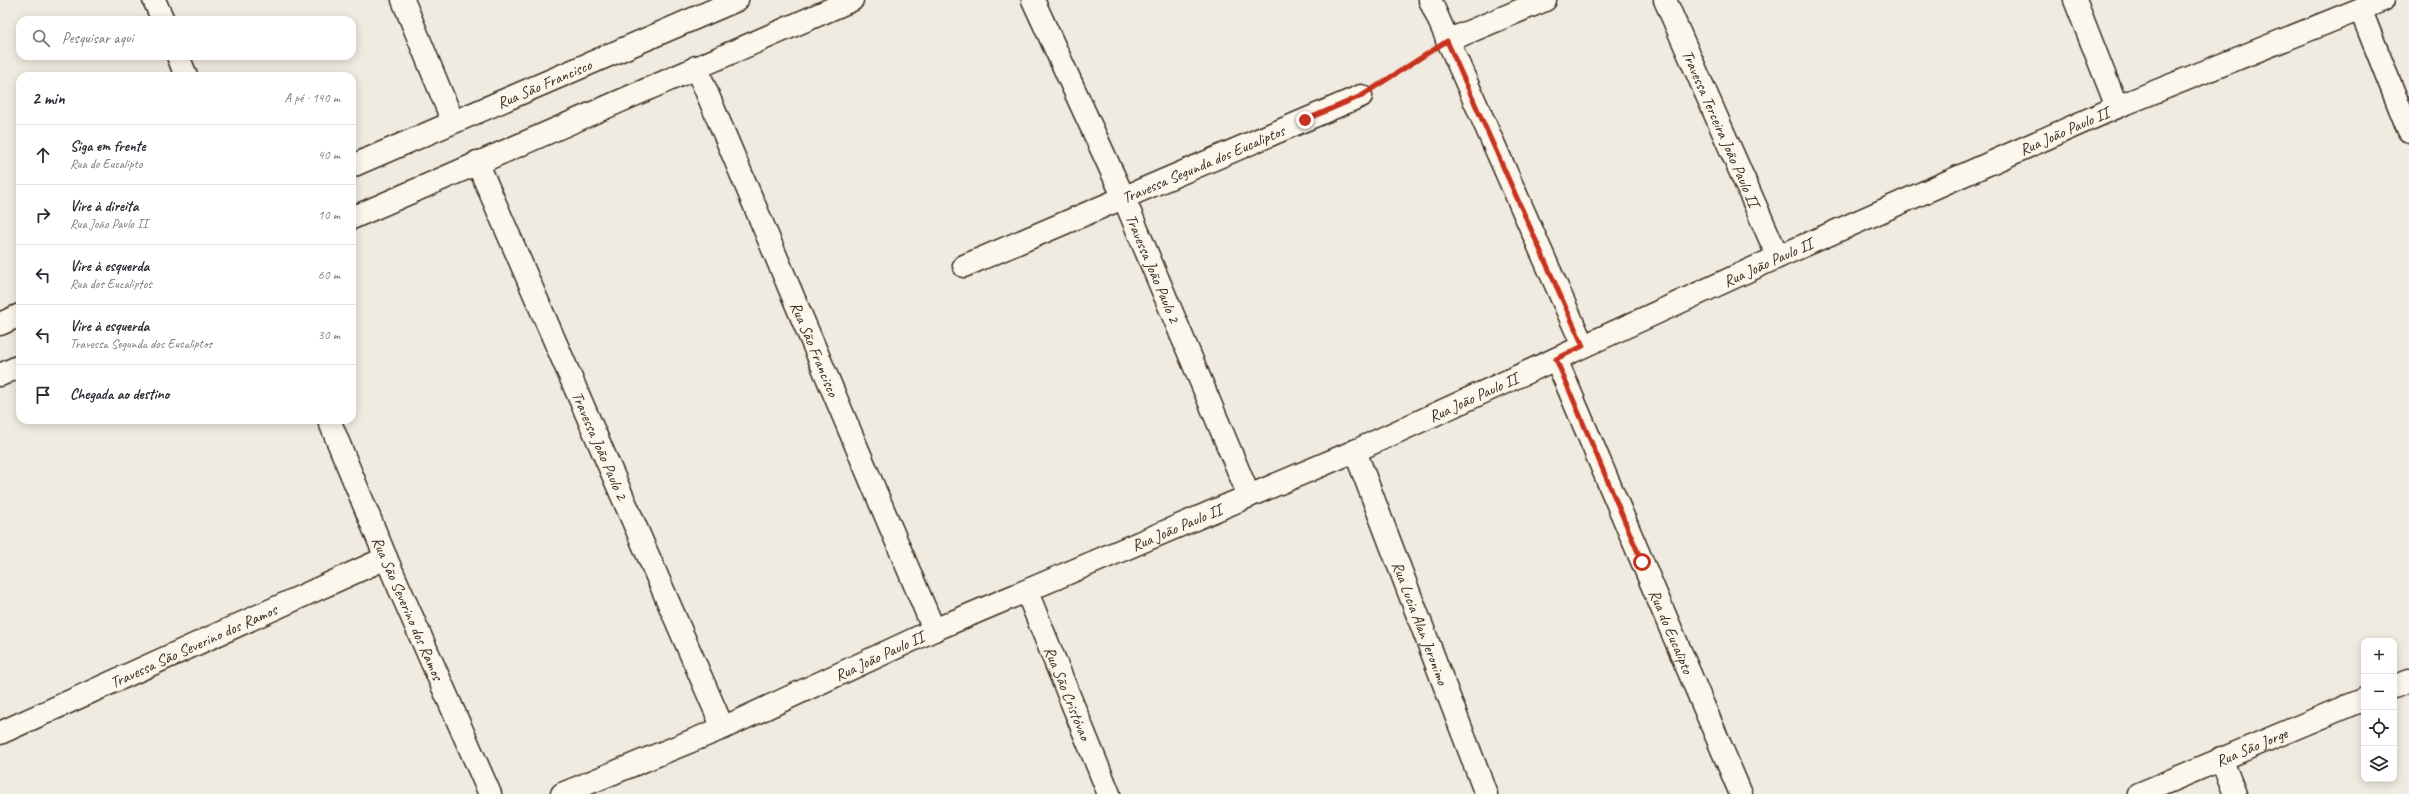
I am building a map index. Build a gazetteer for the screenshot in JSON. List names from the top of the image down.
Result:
{
  "streets": {
    "street": [
      "Rua São Francisco",
      "Travessa Terceira João Paulo II",
      "Rua João Paulo II",
      "Travessa Segunda dos Eucaliptos",
      "Travessa João Paulo 2",
      "Rua São Severino dos Ramos",
      "Rua Lucia Alan Jeronimo",
      "Rua do Eucalipto",
      "Travessa São Severino dos Ramos",
      "Rua São Cristóvao",
      "Rua São Jorge"
    ]
  },
  "crossings": [
    ["Rua São Francisco", "Rua João Paulo II"],
    ["Travessa Terceira João Paulo II", "Rua João Paulo II"],
    ["Rua João Paulo II", "Travessa João Paulo 2"],
    ["Rua João Paulo II", "Rua Lucia Alan Jeronimo"],
    ["Rua João Paulo II", "Rua do Eucalipto"],
    ["Rua João Paulo II", "Rua São Cristóvao"],
    ["Travessa Segunda dos Eucaliptos", "Travessa João Paulo 2"],
    ["Rua São Severino dos Ramos", "Travessa São Severino dos Ramos"]
  ],
  "page": {
    "search": "Pesquisar aqui",
    "heading": ["2 min", "A pé · 140 m"],
    "list": [
      ["Siga em frente", "Rua do Eucalipto", "40 m"],
      ["Vire à direita", "Rua João Paulo II", "10 m"],
      ["Vire à esquerda", "Rua dos Eucaliptos", "60 m"],
      ["Vire à esquerda", "Travessa Segunda dos Eucaliptos", "30 m"],
      "Chegada ao destino"
    ],
    "map_buttons": ["+", "−"]
  }
}
